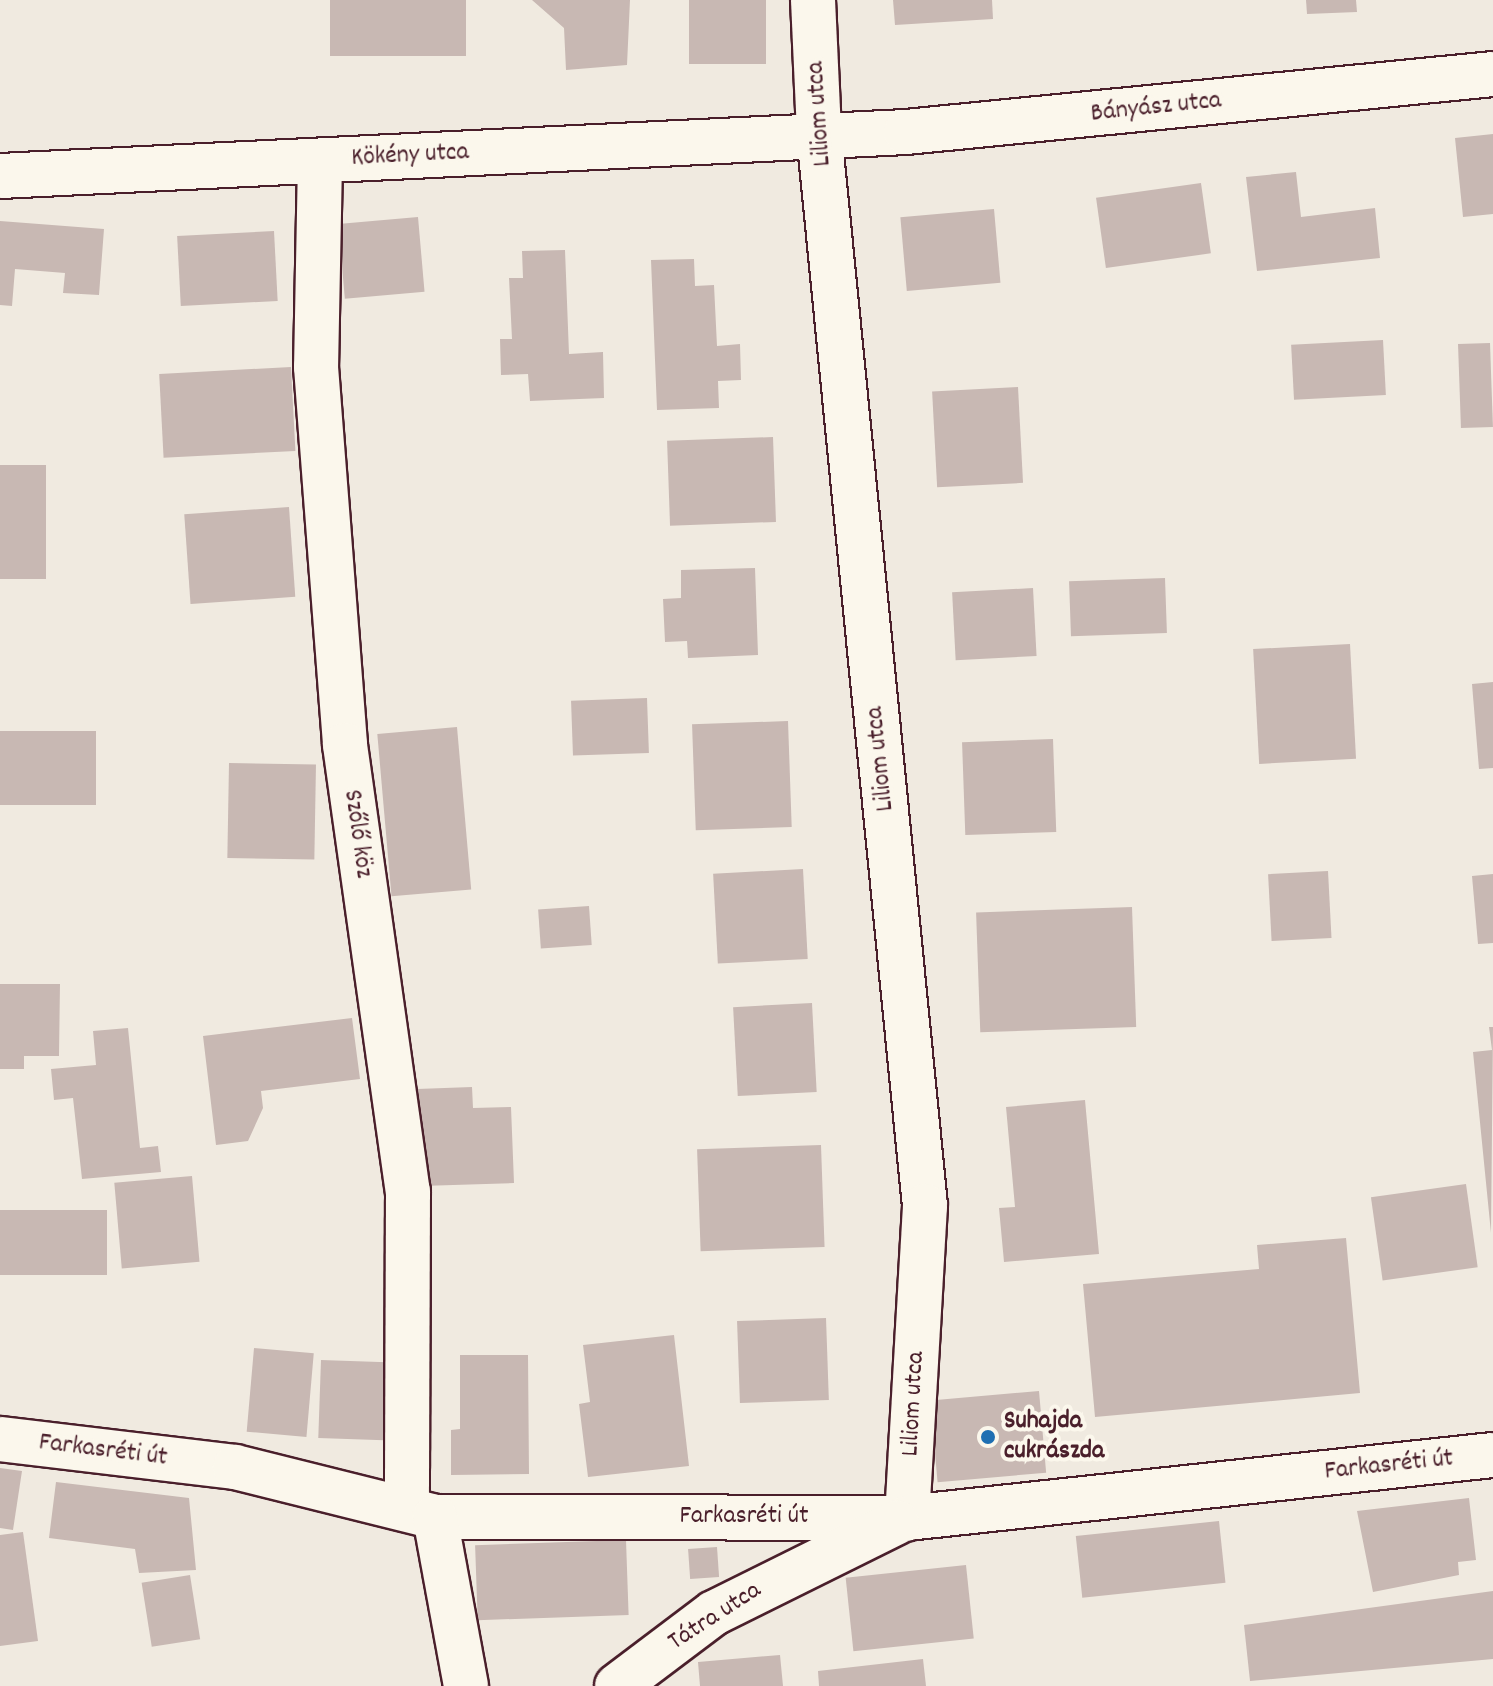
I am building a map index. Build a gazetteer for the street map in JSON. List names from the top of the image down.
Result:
{
  "streets": {
    "street": [
      "Bányász utca",
      "Liliom utca",
      "Kökény utca",
      "Szőlő köz",
      "Farkasréti út",
      "Tátra utca"
    ]
  },
  "crossings": [
    ["Bányász utca", "Liliom utca"],
    ["Bányász utca", "Kökény utca"],
    ["Liliom utca", "Kökény utca"],
    ["Liliom utca", "Farkasréti út"],
    ["Liliom utca", "Tátra utca"],
    ["Kökény utca", "Szőlő köz"],
    ["Szőlő köz", "Farkasréti út"],
    ["Farkasréti út", "Tátra utca"]
  ],
  "places": ["Suhajda cukrászda"]
}
